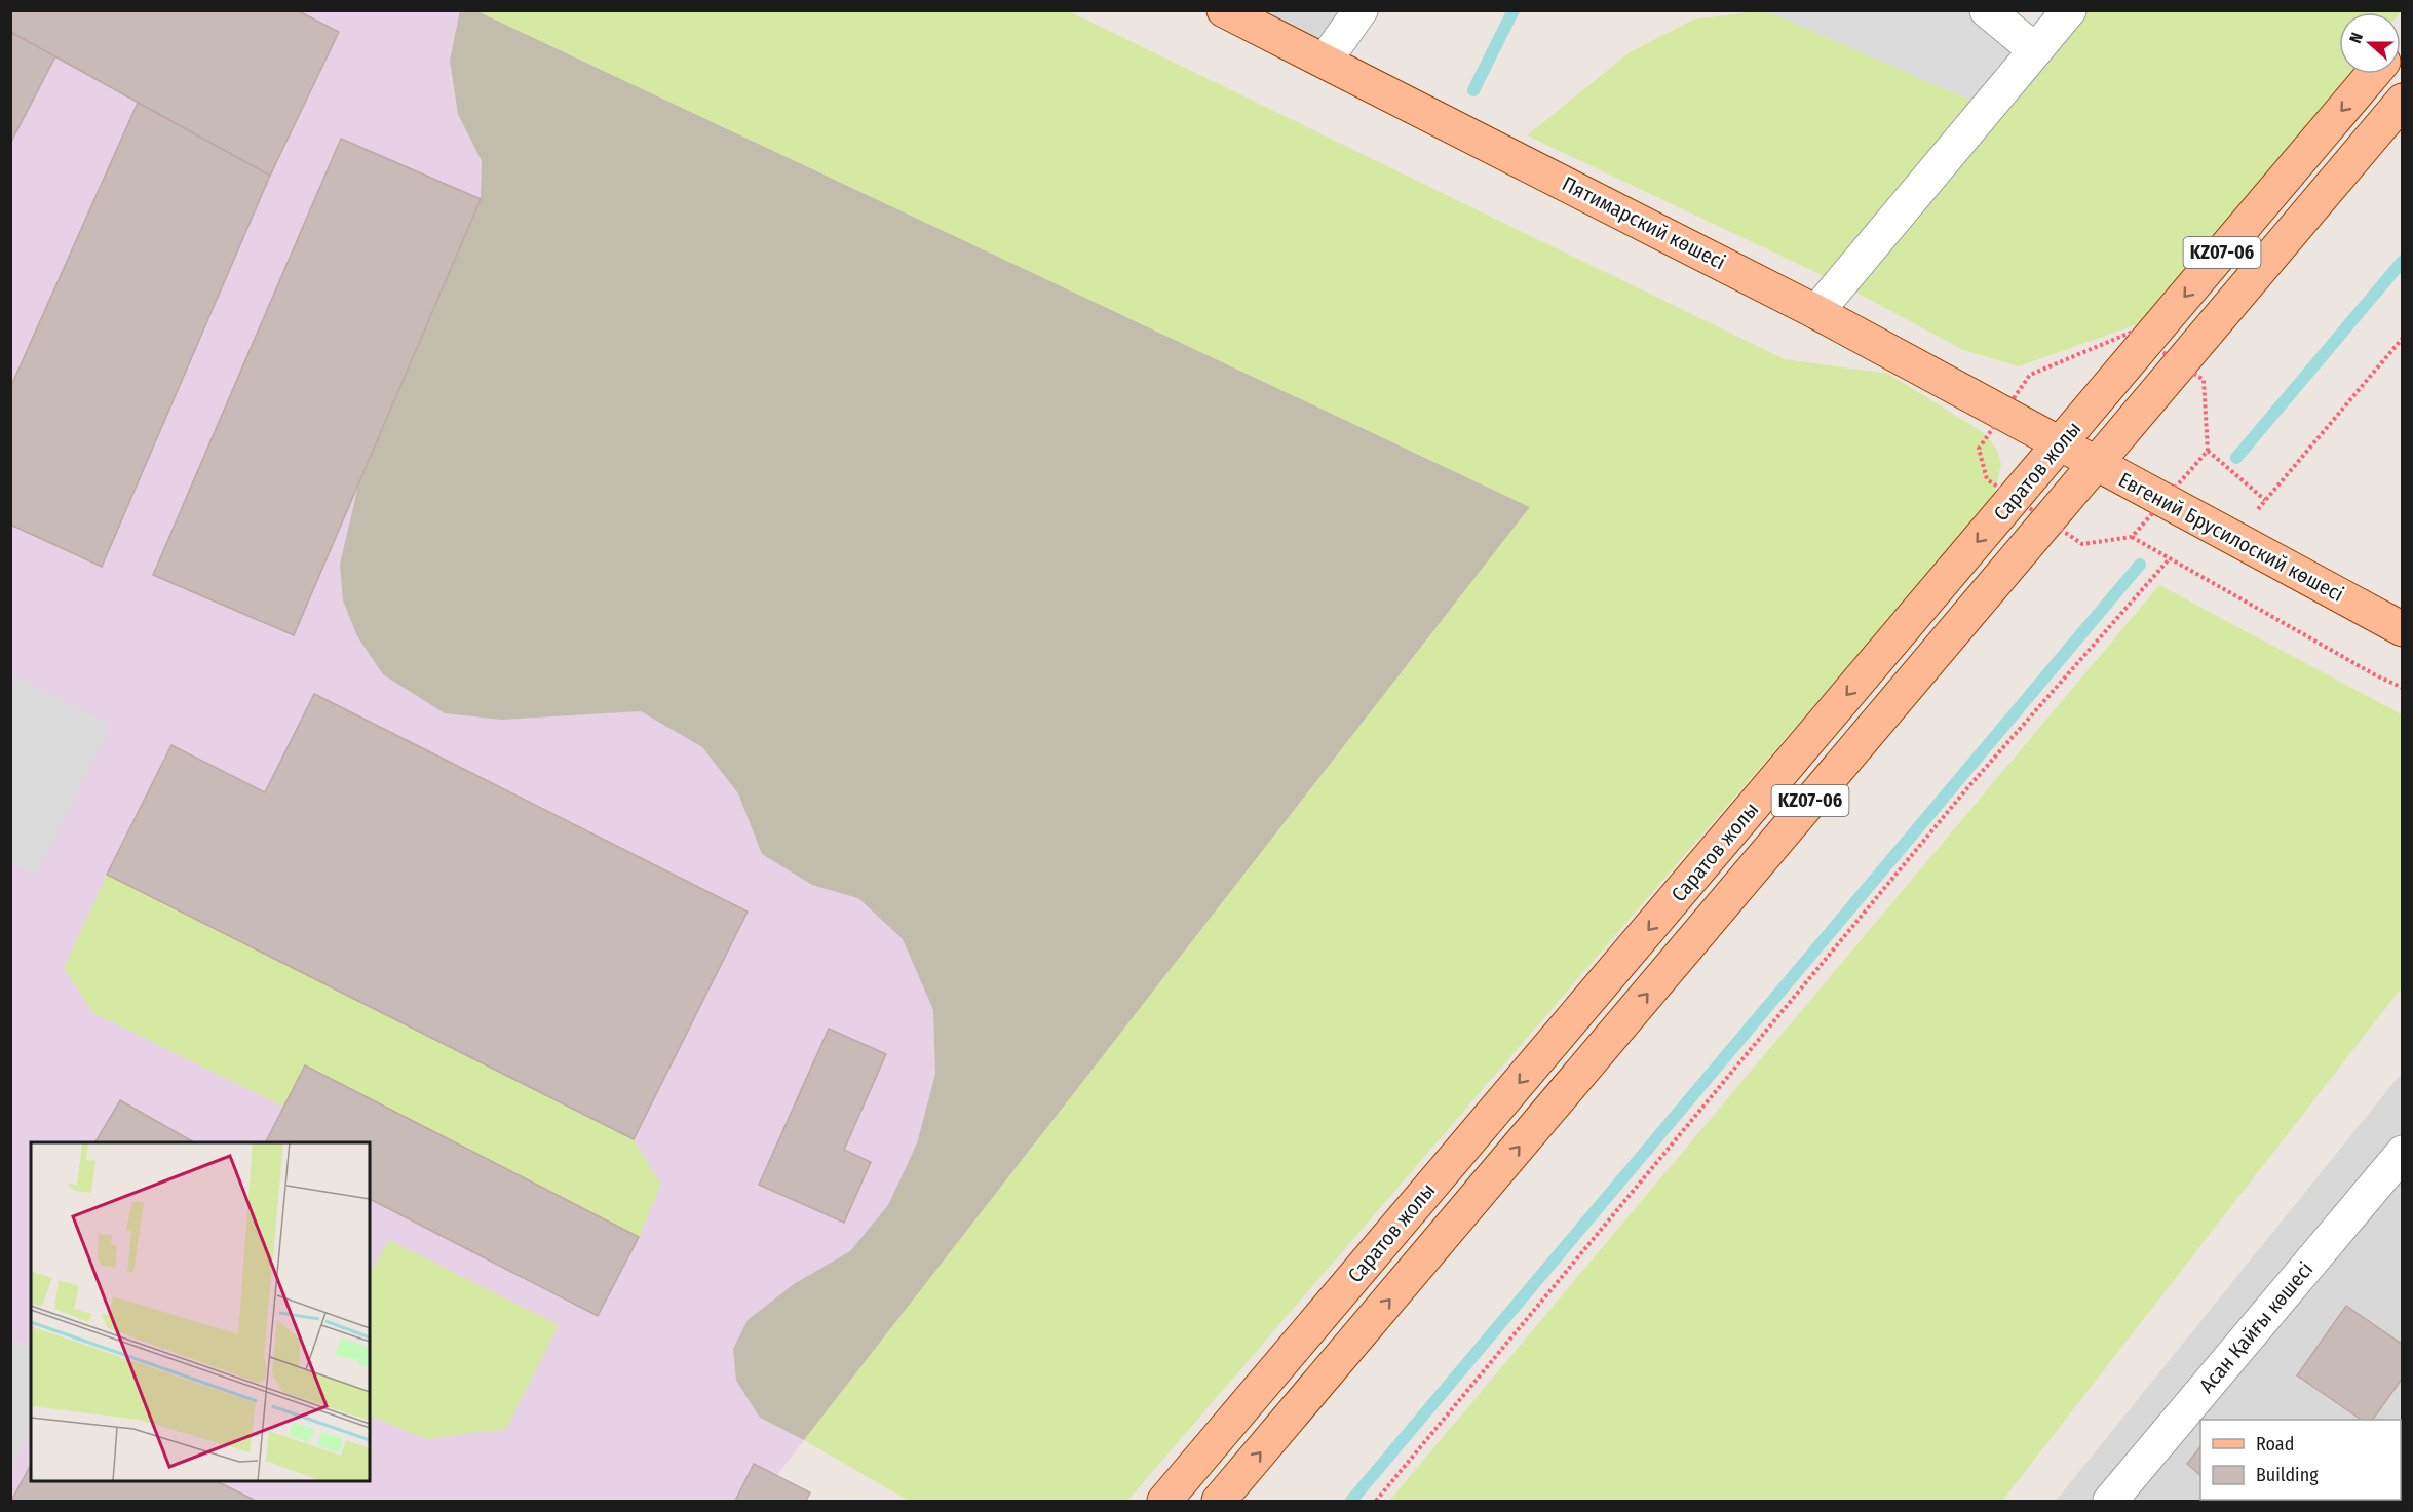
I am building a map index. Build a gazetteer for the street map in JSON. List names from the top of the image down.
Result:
{
  "streets": {
    "main road": [
      "Пятимарский көшесі",
      "KZ07-06",
      "Саратов жолы",
      "Евгений Брусилоский көшесі"
    ],
    "street": ["Асан Қайғы көшесі"]
  },
  "crossings": [
    ["Пятимарский көшесі", "Саратов жолы"],
    ["Пятимарский көшесі", "Евгений Брусилоский көшесі"],
    ["Саратов жолы", "Евгений Брусилоский көшесі"]
  ],
  "legend": ["Road", "Building"],
  "north": "left"
}
